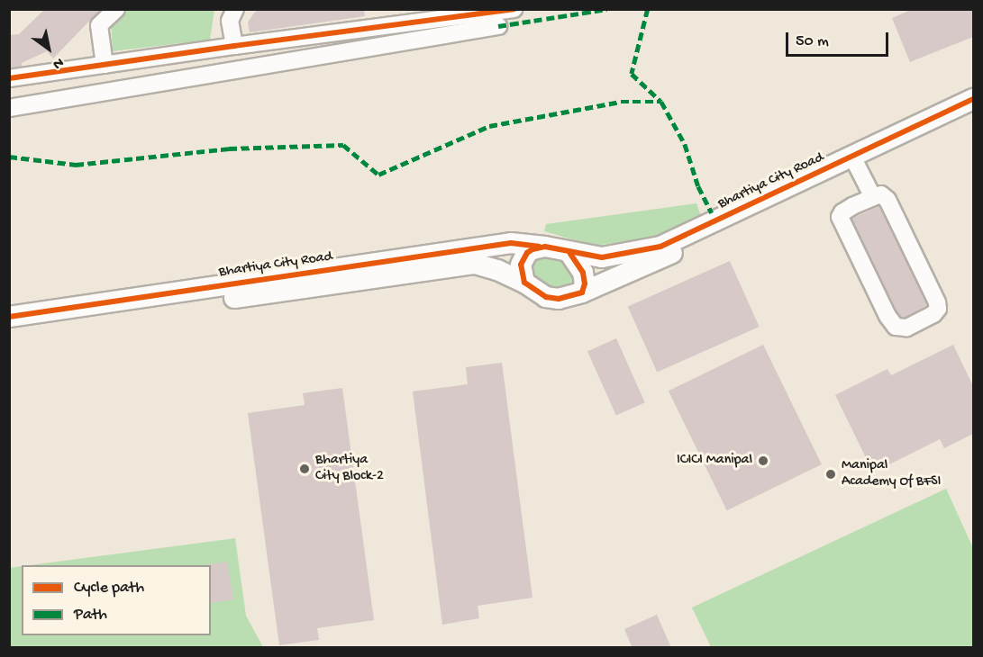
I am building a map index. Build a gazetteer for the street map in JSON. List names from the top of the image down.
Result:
{
  "streets": {
    "street": ["Bhartiya City Road"]
  },
  "places": ["ICICI Manipal", "Bhartiya City Block-2", "Manipal Academy Of BFSI"],
  "legend": ["Cycle path", "Path"],
  "scale_bar": "50 m",
  "north": "bottom right"
}
